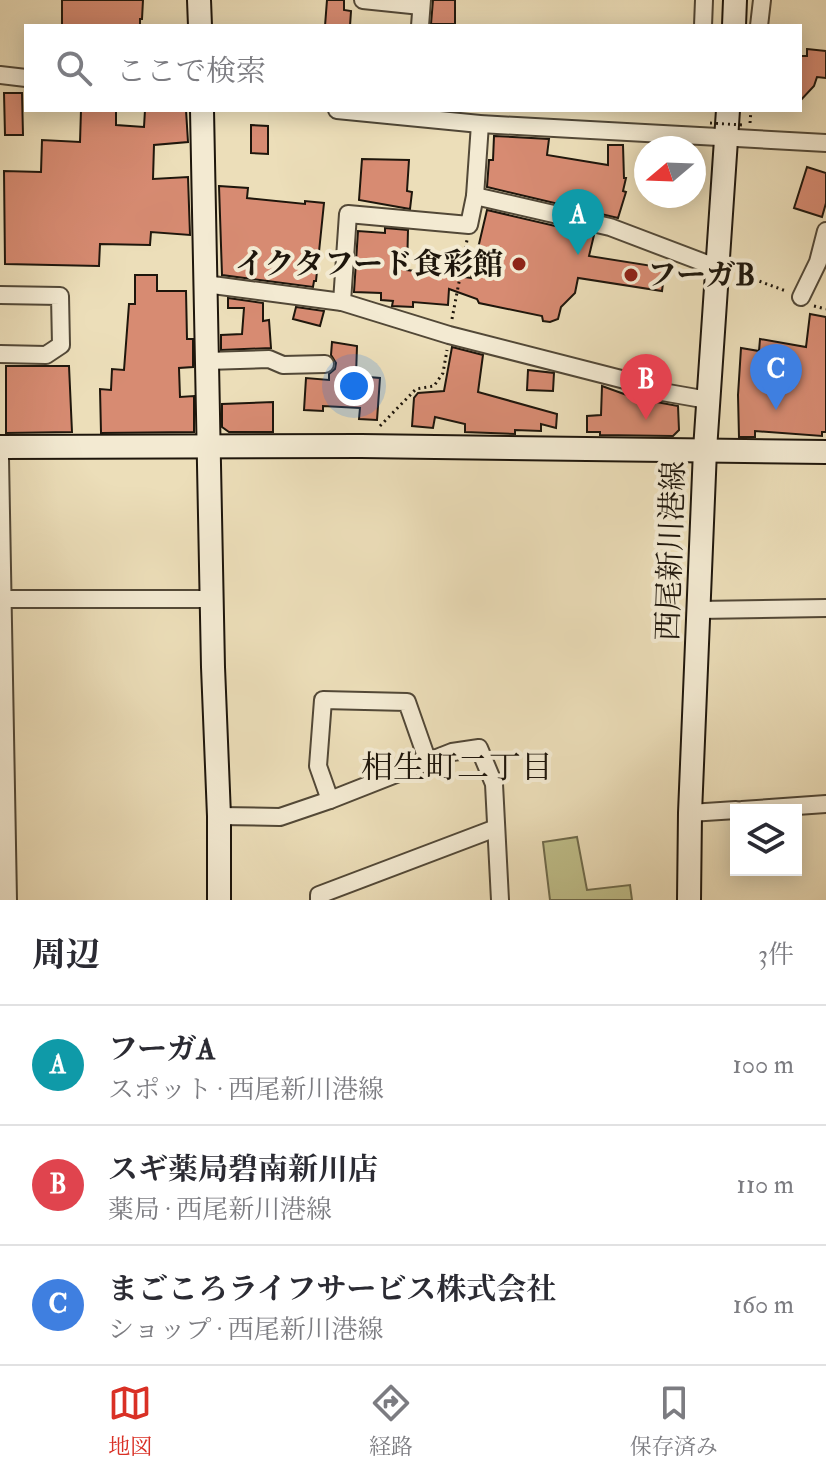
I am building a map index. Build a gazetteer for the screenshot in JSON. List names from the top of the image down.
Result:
{
  "streets": {
    "street": ["西尾新川港線"]
  },
  "districts": ["相生町二丁目"],
  "places": ["イクタフード食彩館", "フーガB"],
  "north": "left",
  "page": {
    "search": "ここで検索",
    "pins": ["A", "C", "B"],
    "heading": ["周辺", "3件"],
    "list": [
      {
        "mark": "A",
        "name": "フーガA",
        "note": "スポット · 西尾新川港線",
        "value": "100 m"
      },
      {
        "mark": "B",
        "name": "スギ薬局碧南新川店",
        "note": "薬局 · 西尾新川港線",
        "value": "110 m"
      },
      {
        "mark": "C",
        "name": "まごころライフサービス株式会社",
        "note": "ショップ · 西尾新川港線",
        "value": "160 m"
      }
    ],
    "nav": ["地図", "経路", "保存済み"]
  }
}
